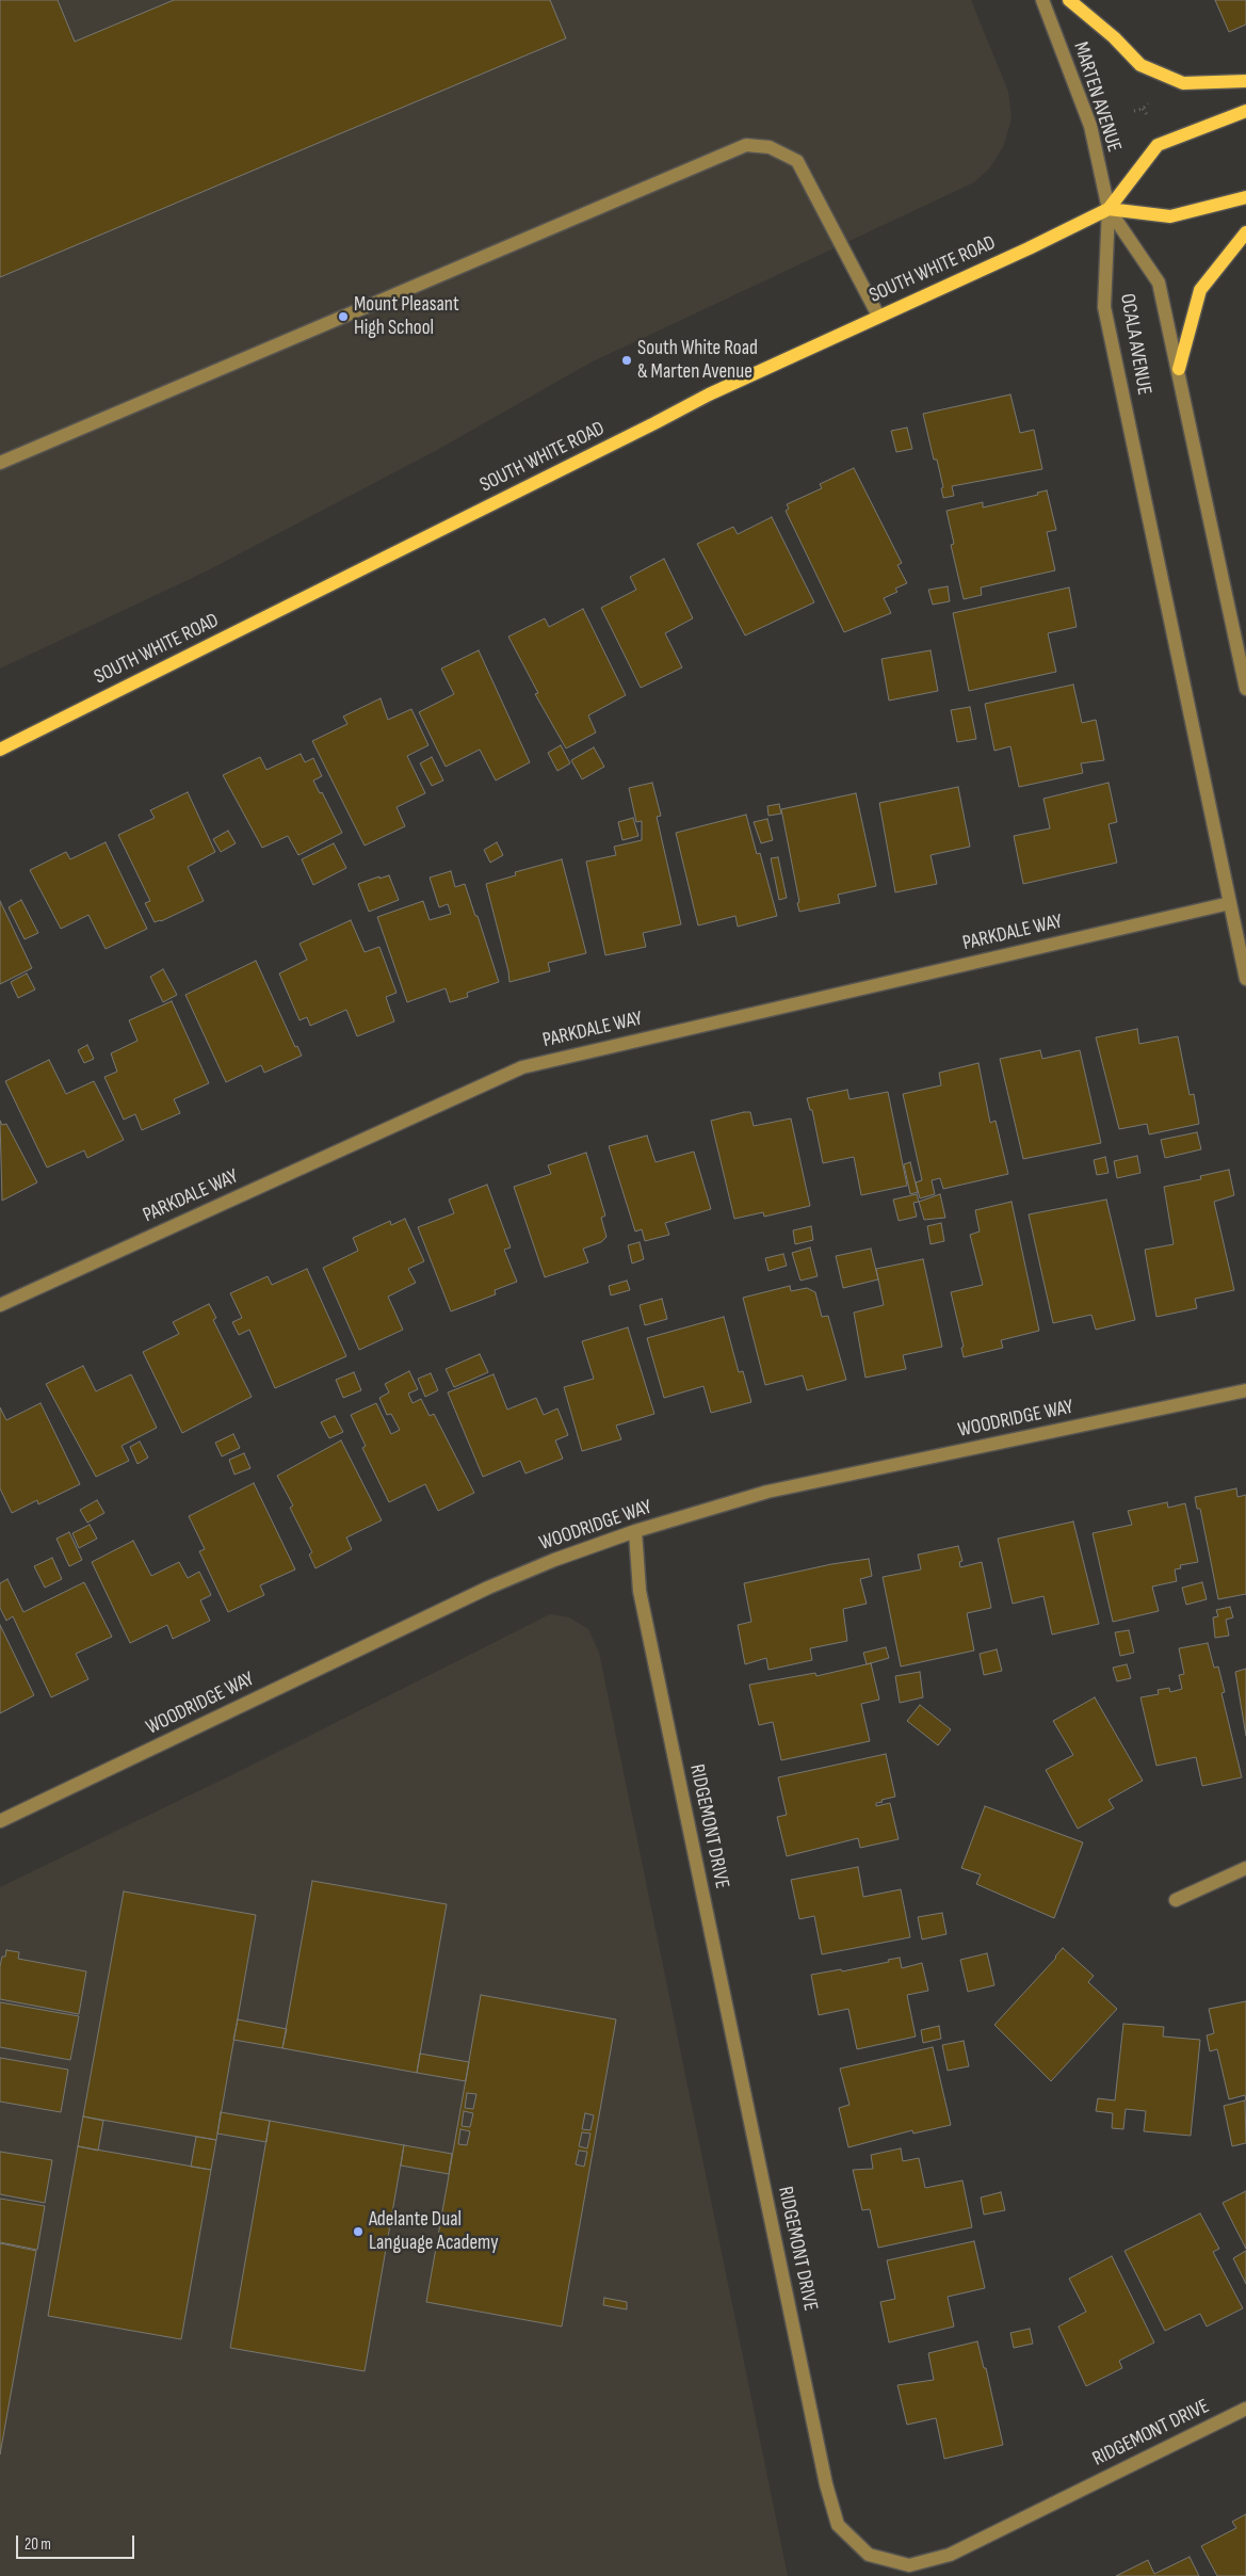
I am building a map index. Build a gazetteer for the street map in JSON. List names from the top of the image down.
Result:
{
  "streets": {
    "main road": ["SOUTH WHITE ROAD"],
    "street": [
      "MARTEN AVENUE",
      "OCALA AVENUE",
      "PARKDALE WAY",
      "WOODRIDGE WAY",
      "RIDGEMONT DRIVE"
    ]
  },
  "crossings": [
    ["MARTEN AVENUE", "SOUTH WHITE ROAD"],
    ["MARTEN AVENUE", "OCALA AVENUE"],
    ["SOUTH WHITE ROAD", "OCALA AVENUE"],
    ["OCALA AVENUE", "PARKDALE WAY"],
    ["WOODRIDGE WAY", "RIDGEMONT DRIVE"]
  ],
  "places": ["Mount Pleasant High School", "South White Road & Marten Avenue", "Adelante Dual Language Academy"],
  "scale_bar": "20 m"
}
